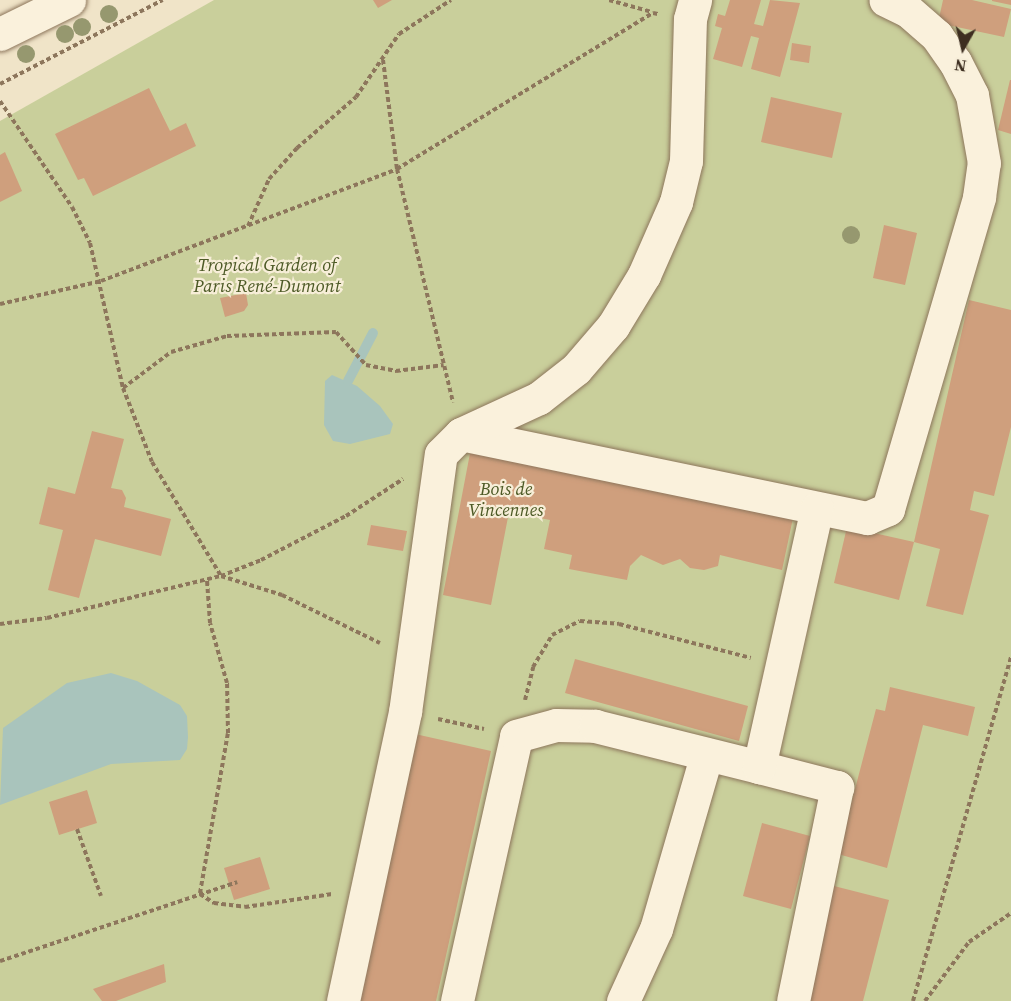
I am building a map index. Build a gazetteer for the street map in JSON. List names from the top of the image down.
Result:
{
  "parks": ["Tropical Garden of Paris René-Dumont", "Bois de Vincennes"],
  "north": "bottom"
}
